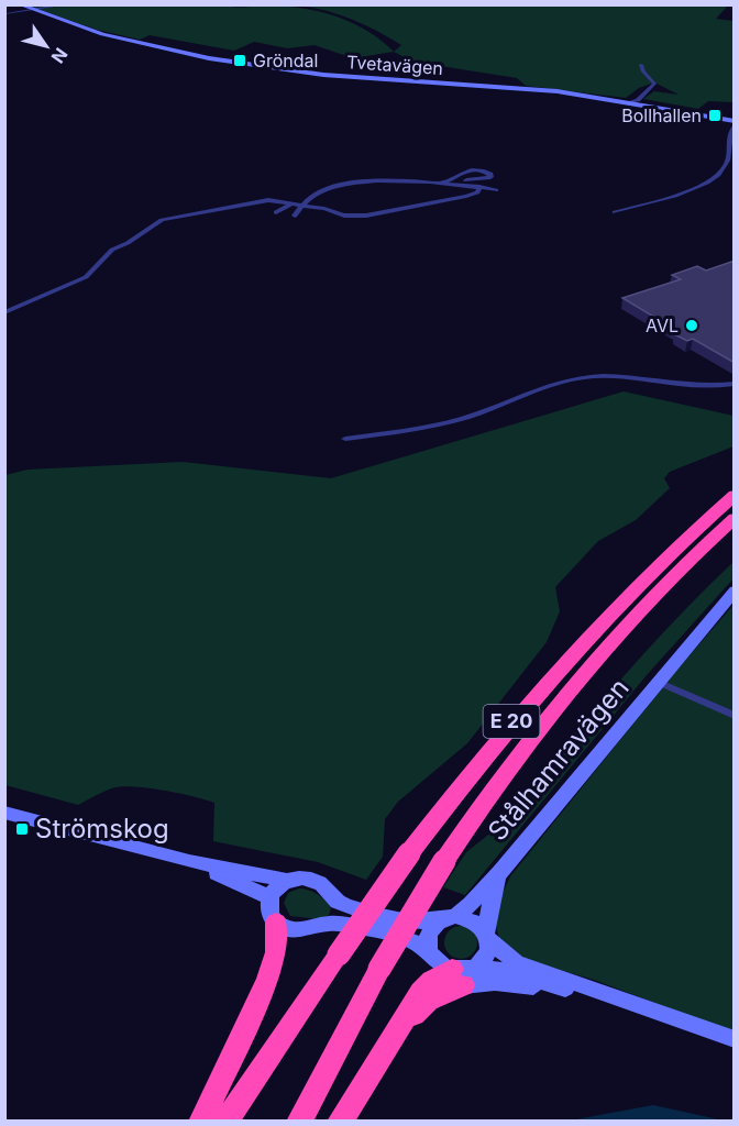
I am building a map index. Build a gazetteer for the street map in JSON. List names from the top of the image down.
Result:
{
  "streets": {
    "highway": ["E 20"],
    "main road": ["Tvetavägen", "Stålhamravägen"]
  },
  "places": {
    "transit": ["Gröndal", "Bollhallen", "Strömskog"],
    "other": ["AVL"]
  },
  "north": "bottom right"
}
